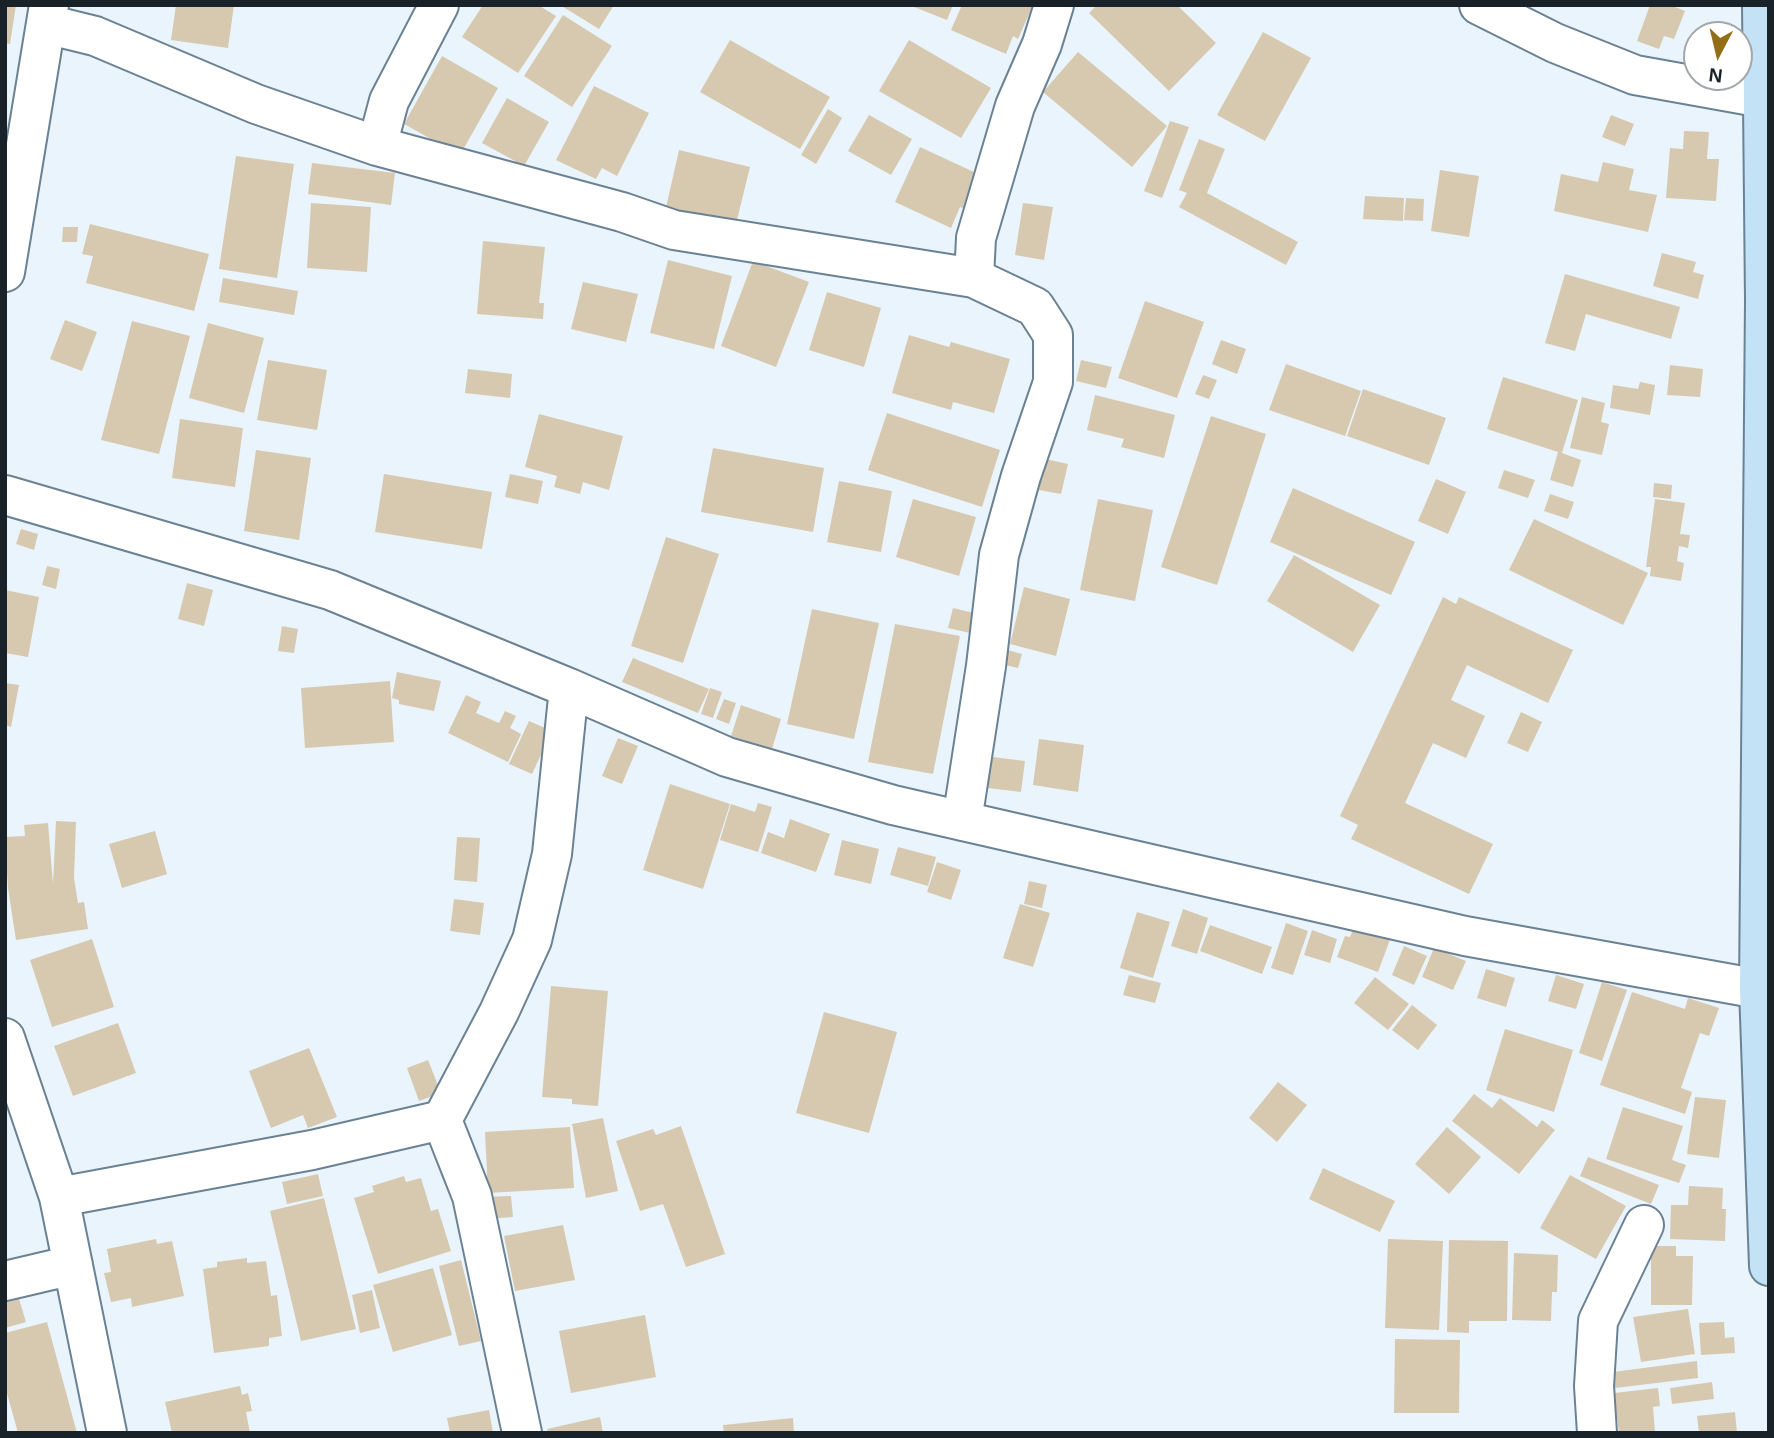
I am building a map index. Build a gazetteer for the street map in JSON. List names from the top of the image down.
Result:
{
  "north": "bottom"
}
